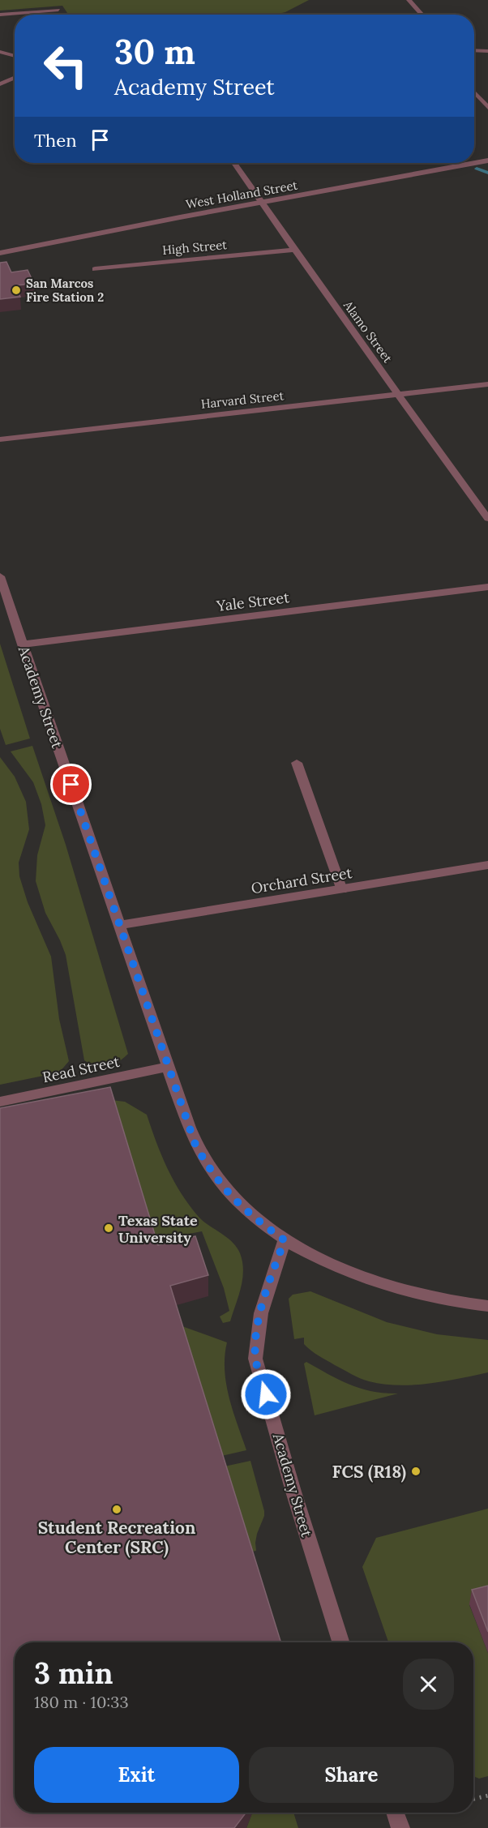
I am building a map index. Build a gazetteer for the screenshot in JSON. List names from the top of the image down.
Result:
{
  "streets": {
    "street": [
      "West Holland Street",
      "High Street",
      "Alamo Street",
      "Harvard Street",
      "Yale Street",
      "Academy Street",
      "Orchard Street",
      "Read Street"
    ]
  },
  "crossings": [
    ["West Holland Street", "Alamo Street"],
    ["High Street", "Alamo Street"],
    ["Alamo Street", "Harvard Street"],
    ["Yale Street", "Academy Street"],
    ["Academy Street", "Orchard Street"],
    ["Academy Street", "Read Street"]
  ],
  "places": [
    "San Marcos Fire Station 2",
    "Texas State University",
    "FCS (R18)",
    "Student Recreation Center (SRC)"
  ],
  "page": {
    "turn": ["30 m", "Academy Street"],
    "then": "Then",
    "heading": ["3 min", "180 m · 10:33"],
    "buttons": ["Exit", "Share"]
  }
}
